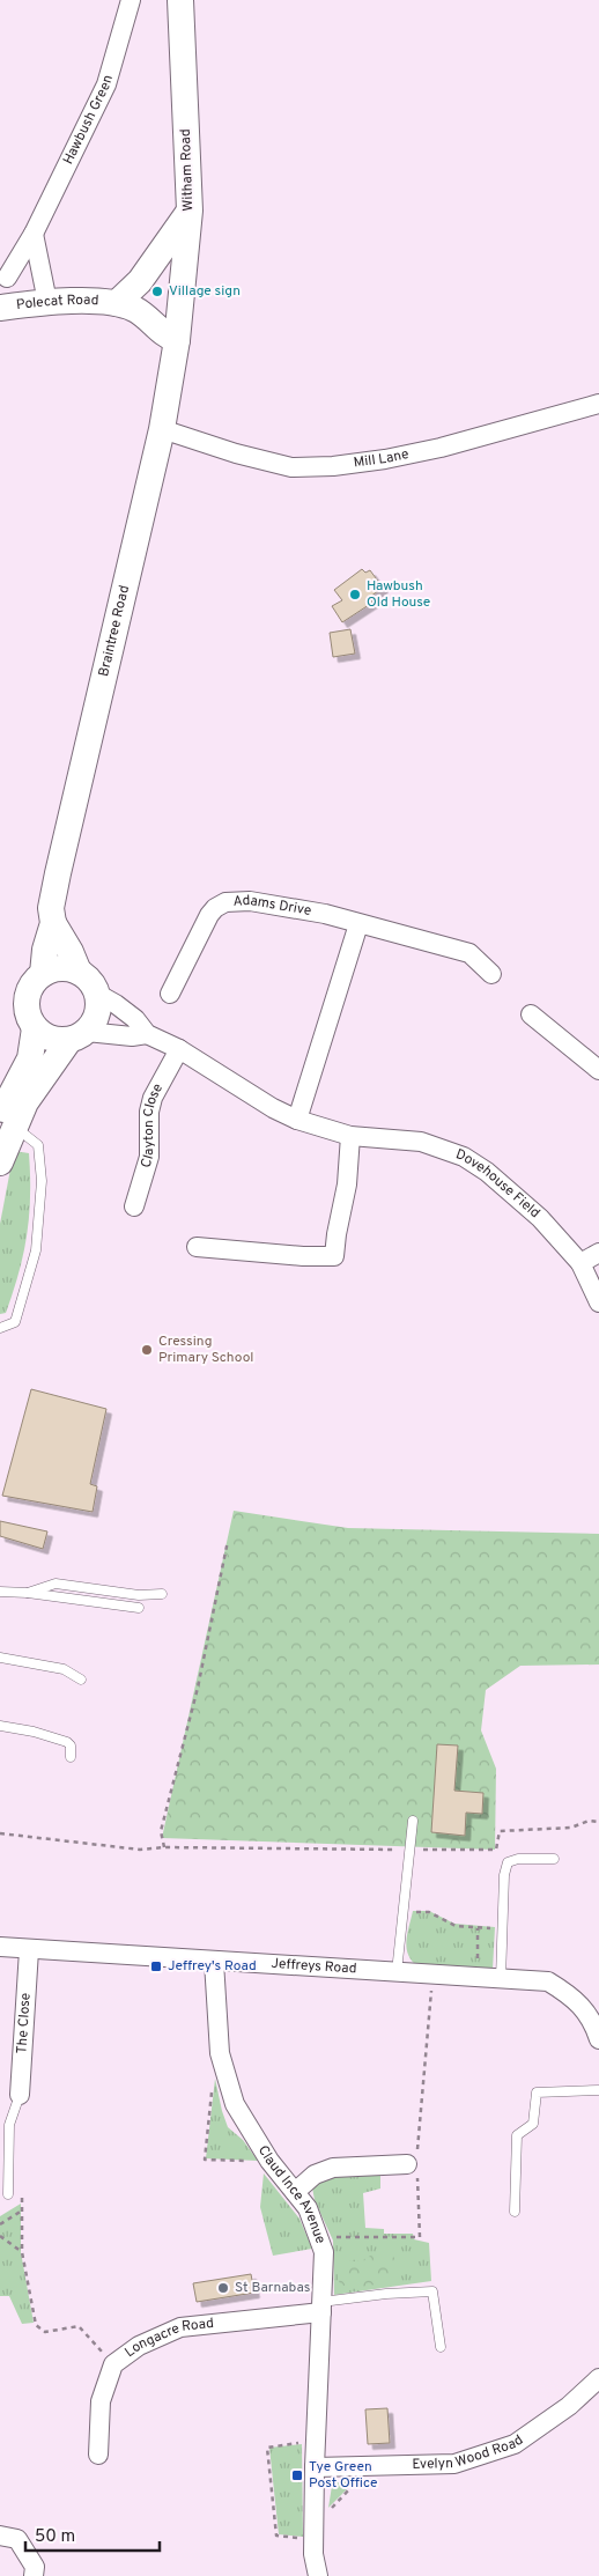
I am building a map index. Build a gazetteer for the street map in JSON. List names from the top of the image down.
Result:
{
  "streets": {
    "main road": ["Witham Road", "Polecat Road", "Braintree Road"],
    "street": [
      "Hawbush Green",
      "Mill Lane",
      "Adams Drive",
      "Clayton Close",
      "Dovehouse Field",
      "Jeffreys Road",
      "The Close",
      "Claud Ince Avenue",
      "Longacre Road",
      "Evelyn Wood Road"
    ]
  },
  "crossings": [
    ["Witham Road", "Polecat Road"],
    ["Witham Road", "Braintree Road"],
    ["Polecat Road", "Braintree Road"],
    ["Mill Lane", "Braintree Road"],
    ["Braintree Road", "Dovehouse Field"],
    ["Clayton Close", "Dovehouse Field"],
    ["Jeffreys Road", "The Close"],
    ["Jeffreys Road", "Claud Ince Avenue"],
    ["Claud Ince Avenue", "Longacre Road"],
    ["Claud Ince Avenue", "Evelyn Wood Road"]
  ],
  "places": {
    "other": [
      "Village sign",
      "Hawbush Old House",
      "Cressing Primary School",
      "St Barnabas"
    ],
    "transit": ["Jeffrey's Road", "Tye Green Post Office"]
  },
  "scale_bar": "50 m"
}
